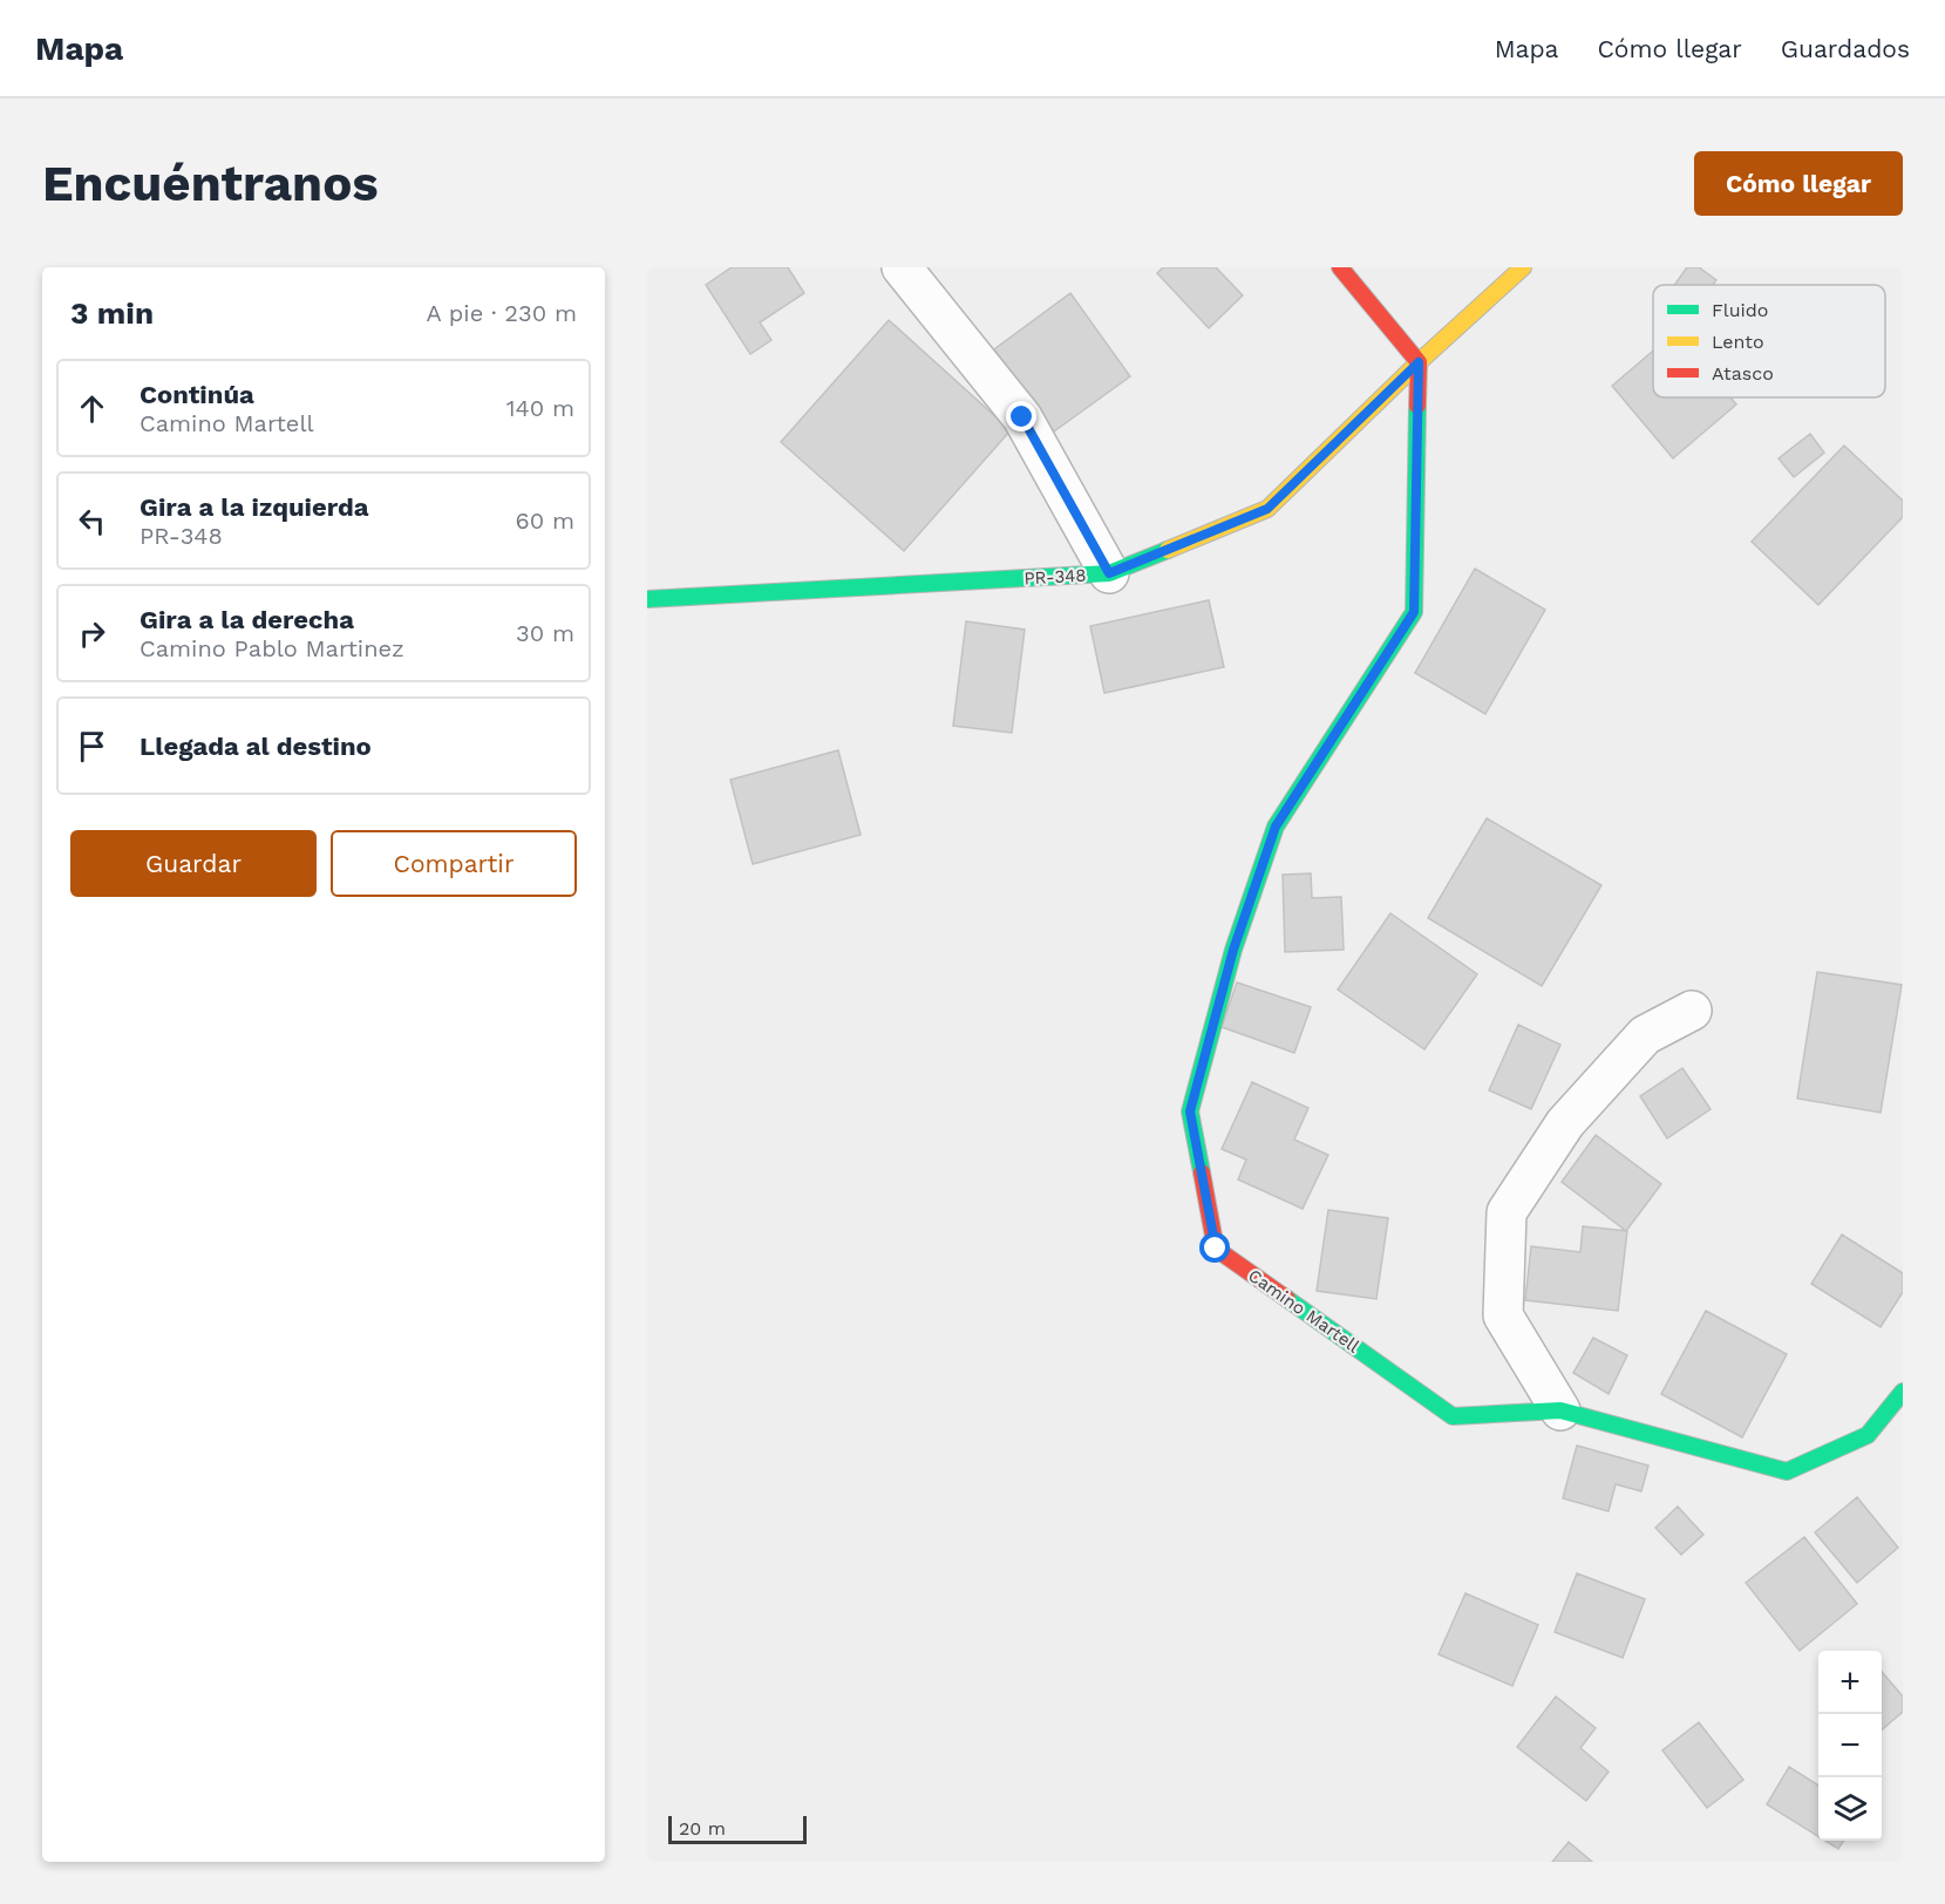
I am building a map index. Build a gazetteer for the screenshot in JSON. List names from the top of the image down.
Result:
{
  "streets": {
    "street": ["PR-348", "Camino Martell"]
  },
  "crossings": [
    ["PR-348", "Camino Martell"]
  ],
  "legend": ["Fluido", "Lento", "Atasco"],
  "scale_bar": "20 m",
  "page": {
    "header": "Mapa",
    "nav": ["Mapa", "Cómo llegar", "Guardados"],
    "buttons": [
      "Cómo llegar",
      ["Guardar", "Compartir"]
    ],
    "title": "Encuéntranos",
    "heading": ["3 min", "A pie · 230 m"],
    "list": [
      ["Continúa", "Camino Martell", "140 m"],
      ["Gira a la izquierda", "PR-348", "60 m"],
      ["Gira a la derecha", "Camino Pablo Martinez", "30 m"],
      "Llegada al destino"
    ],
    "map_buttons": ["+", "−"],
    "scale": "20 m"
  }
}
